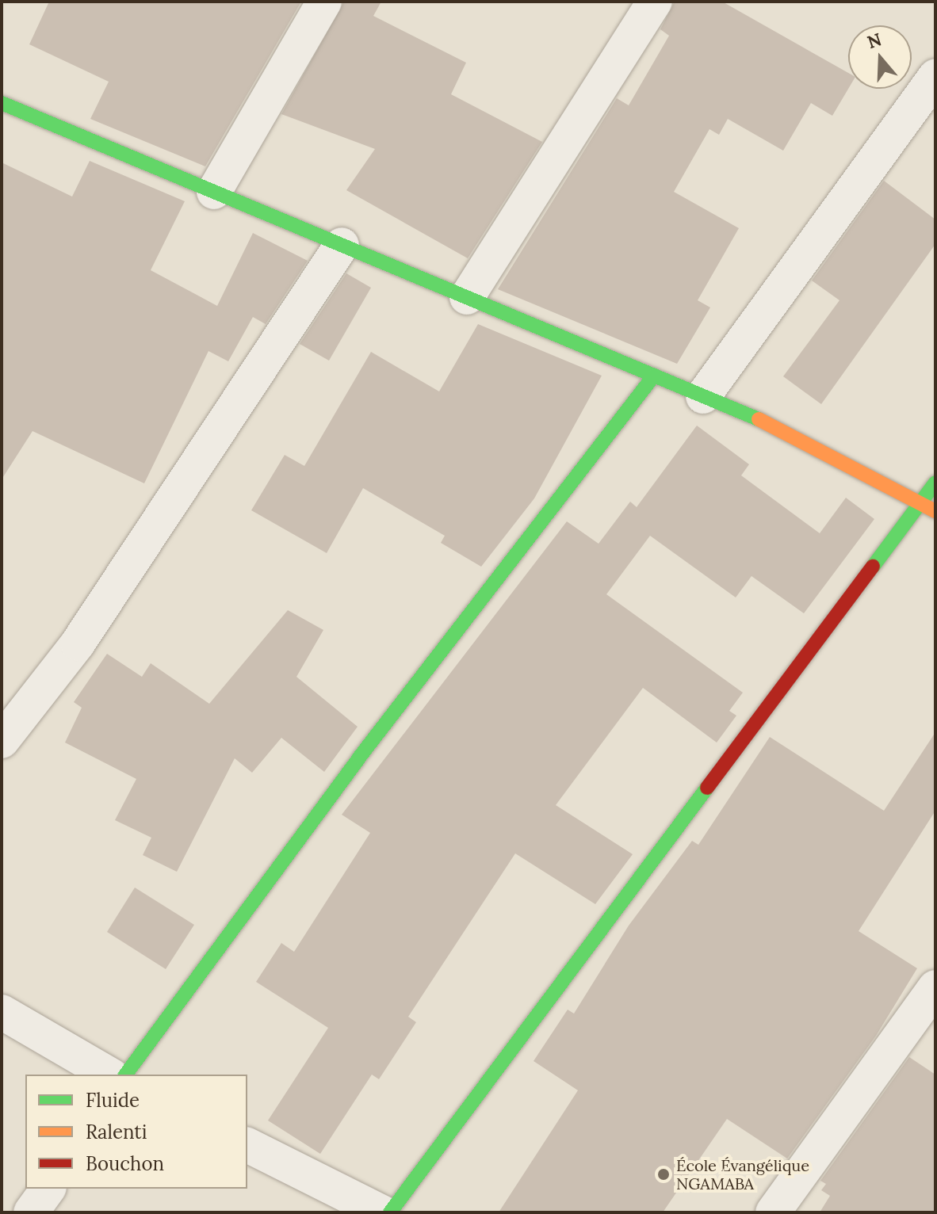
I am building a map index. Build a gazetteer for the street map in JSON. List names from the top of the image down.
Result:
{
  "places": ["École Évangélique NGAMABA"],
  "legend": ["Fluide", "Ralenti", "Bouchon"],
  "north": "top"
}
